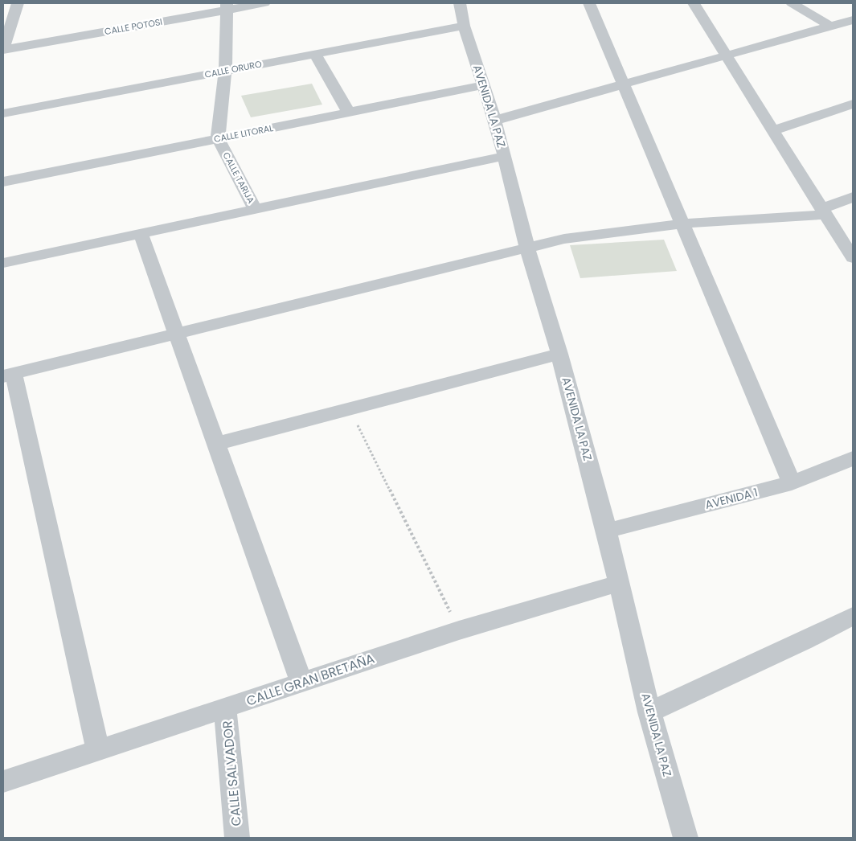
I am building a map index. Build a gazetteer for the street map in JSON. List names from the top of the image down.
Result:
{
  "streets": {
    "street": [
      "CALLE POTOSI",
      "CALLE ORURO",
      "AVENIDA LA PAZ",
      "CALLE LITORAL",
      "CALLE TARIJA",
      "AVENIDA 1",
      "CALLE GRAN BRETAÑA",
      "CALLE SALVADOR"
    ]
  },
  "crossings": [
    ["CALLE POTOSI", "CALLE TARIJA"],
    ["CALLE ORURO", "AVENIDA LA PAZ"],
    ["CALLE ORURO", "CALLE TARIJA"],
    ["AVENIDA LA PAZ", "CALLE LITORAL"],
    ["AVENIDA LA PAZ", "AVENIDA 1"],
    ["AVENIDA LA PAZ", "CALLE GRAN BRETAÑA"],
    ["CALLE LITORAL", "CALLE TARIJA"],
    ["CALLE GRAN BRETAÑA", "CALLE SALVADOR"]
  ]
}
